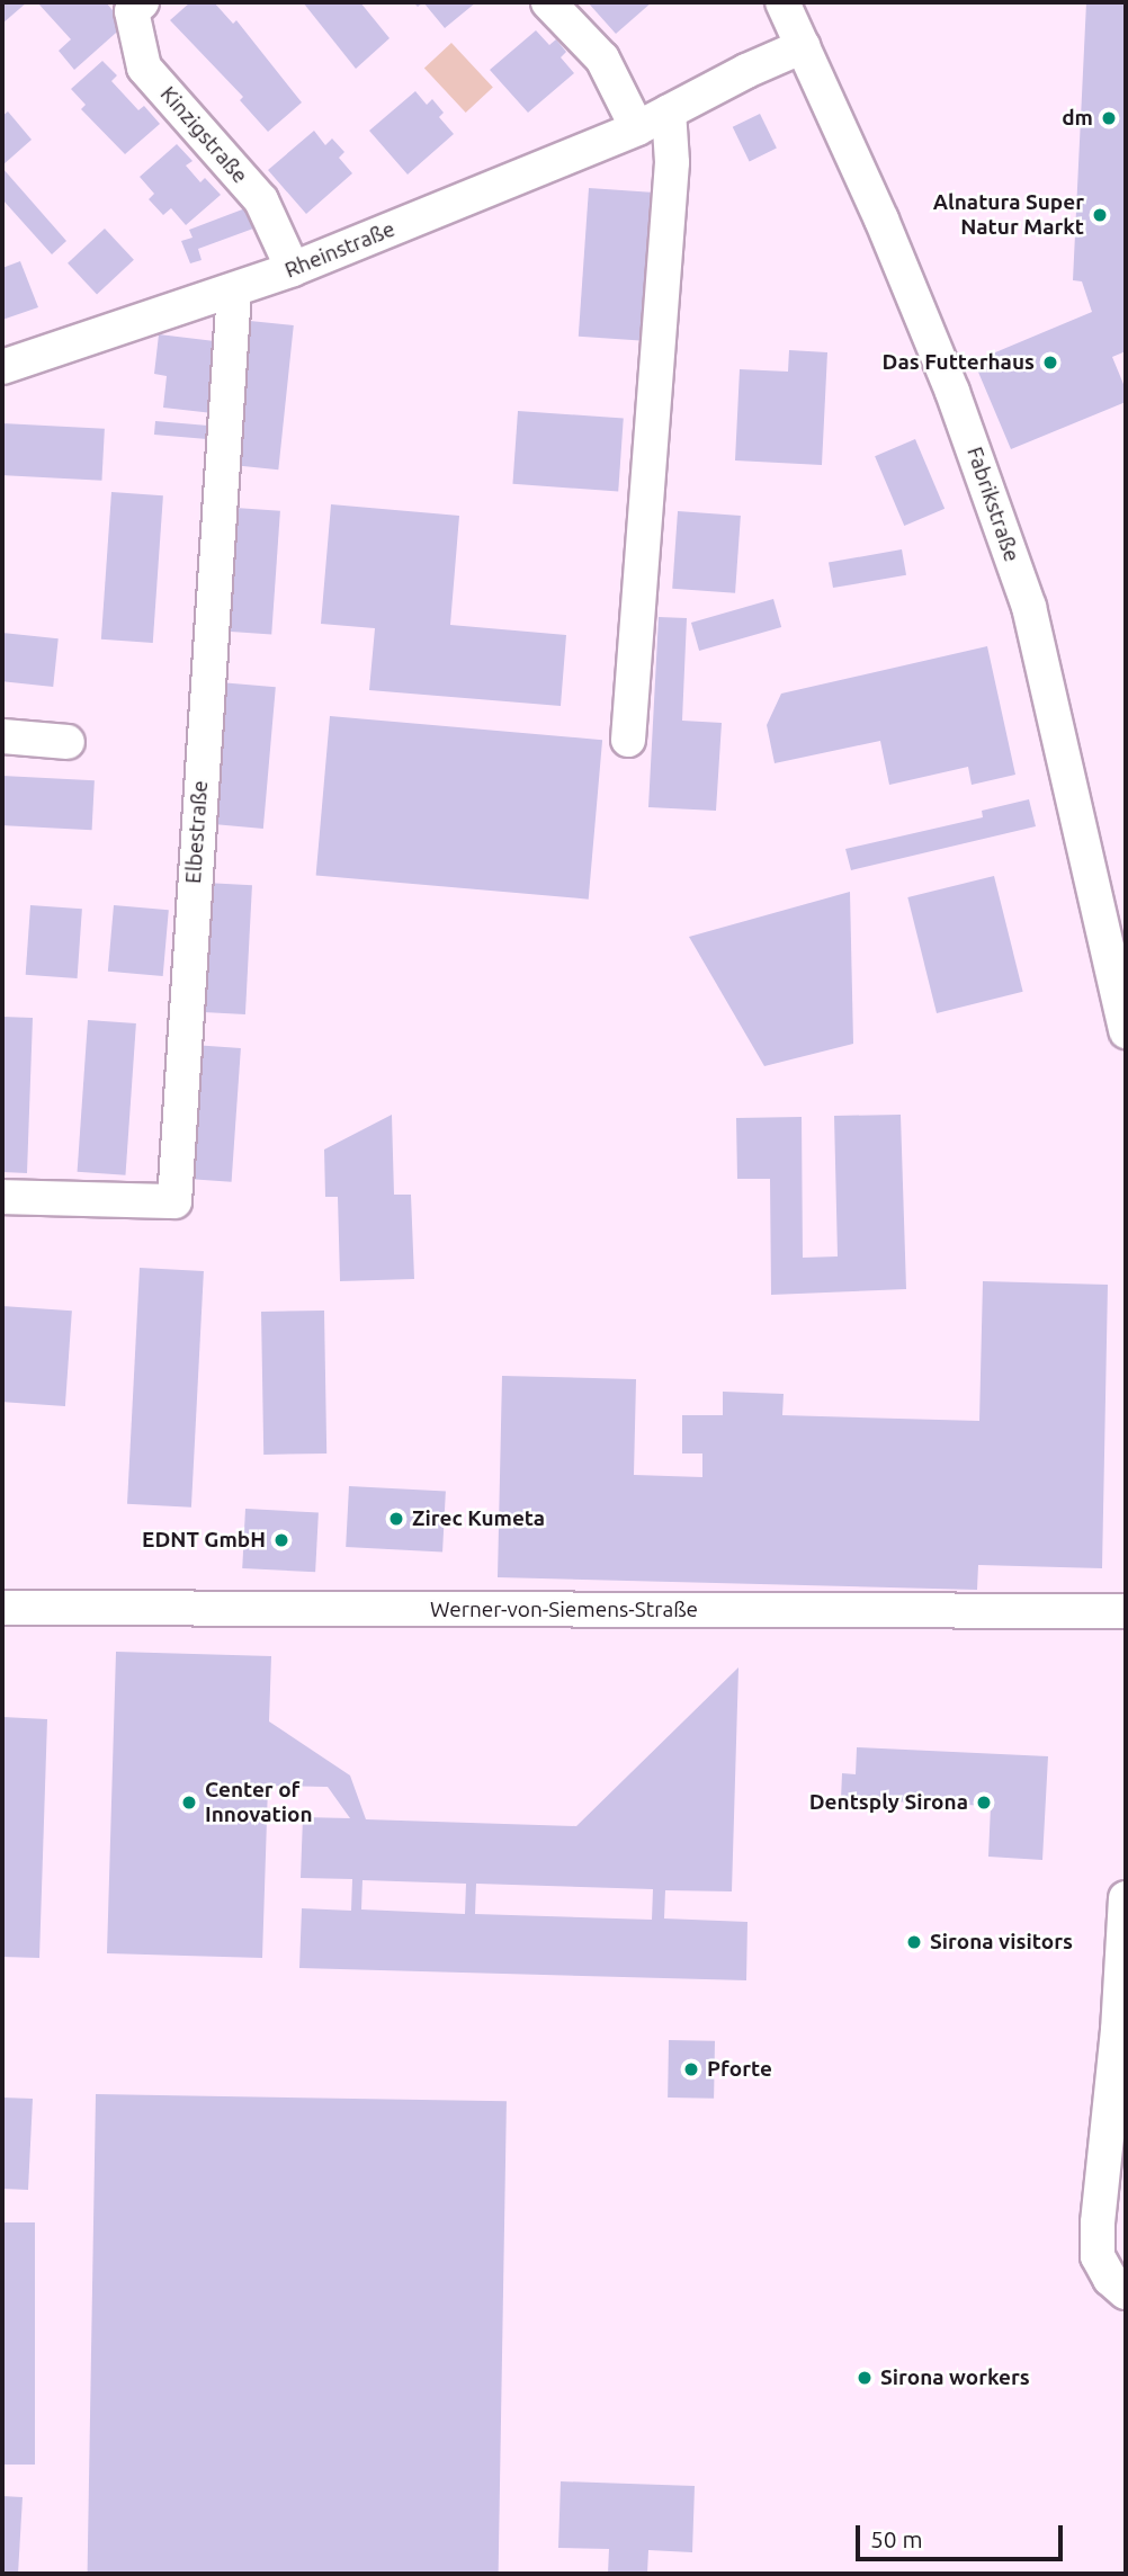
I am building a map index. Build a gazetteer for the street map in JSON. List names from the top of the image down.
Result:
{
  "streets": {
    "street": [
      "Kinzigstraße",
      "Rheinstraße",
      "Fabrikstraße",
      "Elbestraße",
      "Werner-von-Siemens-Straße"
    ]
  },
  "crossings": [
    ["Kinzigstraße", "Rheinstraße"],
    ["Rheinstraße", "Fabrikstraße"],
    ["Rheinstraße", "Elbestraße"]
  ],
  "places": [
    "dm",
    "Alnatura Super Natur Markt",
    "Das Futterhaus",
    "Zirec Kumeta",
    "EDNT GmbH",
    "Center of Innovation",
    "Dentsply Sirona",
    "Sirona visitors",
    "Pforte",
    "Sirona workers"
  ],
  "scale_bar": "50 m"
}
